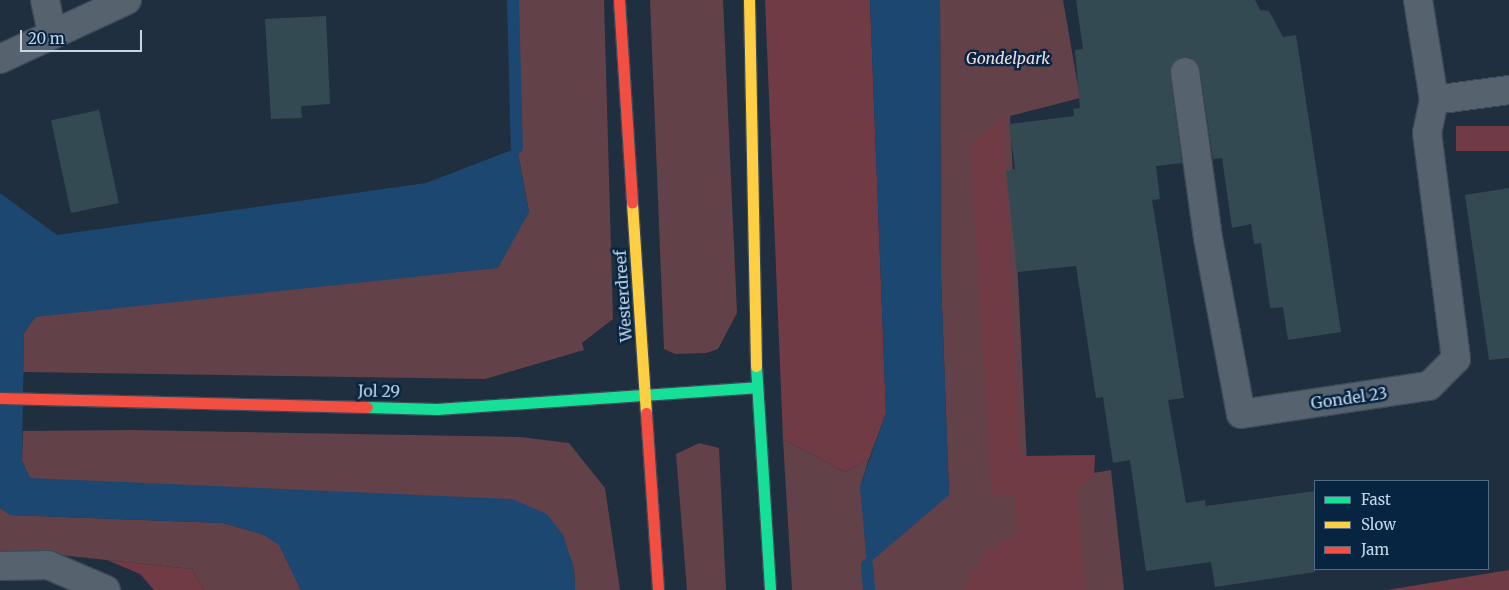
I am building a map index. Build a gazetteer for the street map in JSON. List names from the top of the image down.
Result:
{
  "streets": {
    "main road": ["Westerdreef", "Jol 29"],
    "street": ["Gondel 23"]
  },
  "crossings": [
    ["Westerdreef", "Jol 29"]
  ],
  "parks": ["Gondelpark"],
  "legend": ["Fast", "Slow", "Jam"],
  "scale_bar": "20 m"
}
